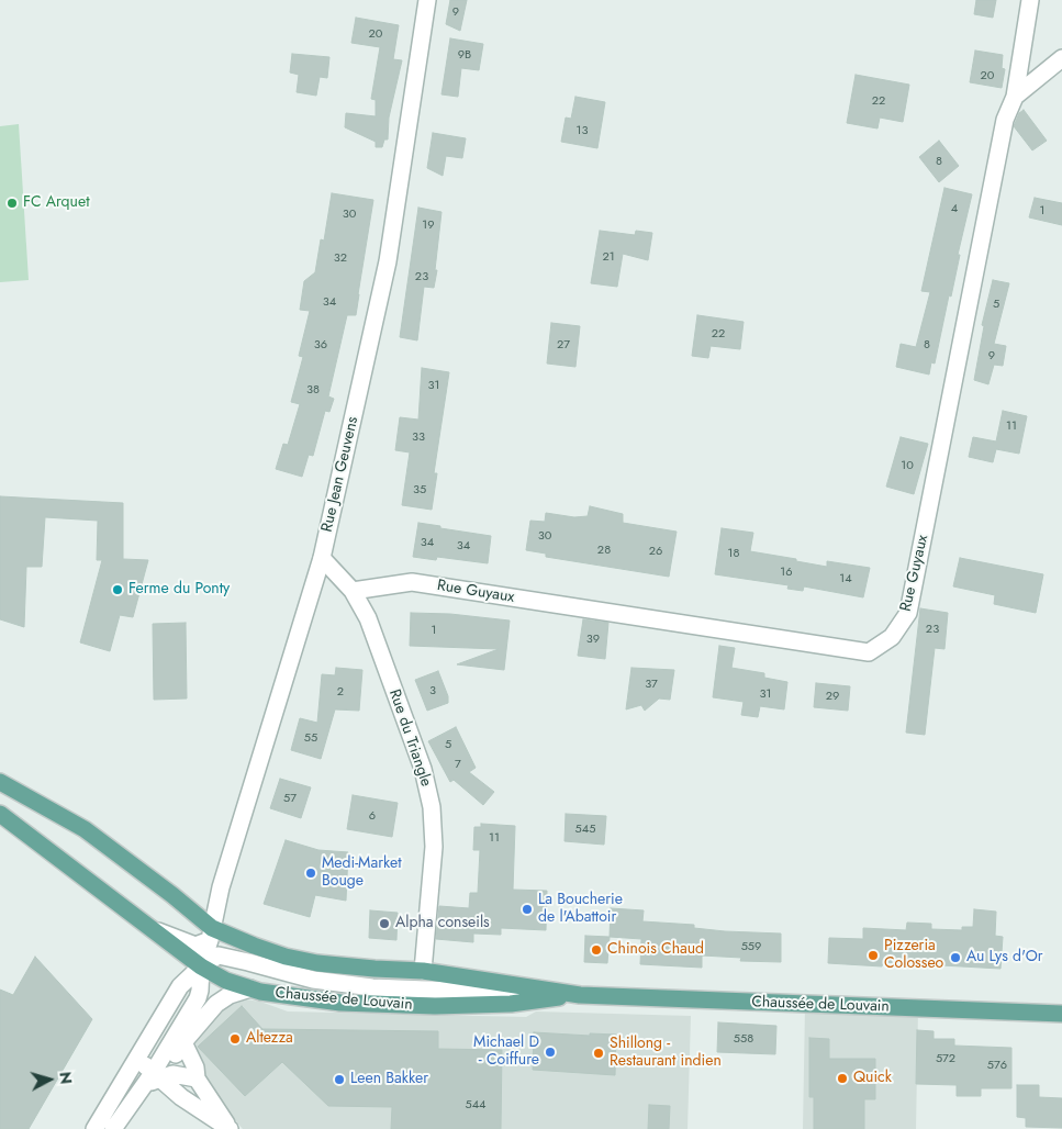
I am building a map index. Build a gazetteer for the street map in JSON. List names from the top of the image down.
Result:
{
  "streets": {
    "main road": ["Chaussée de Louvain"],
    "street": ["Rue Jean Geuvens", "Rue Guyaux", "Rue du Triangle"]
  },
  "crossings": [
    ["Rue Jean Geuvens", "Rue du Triangle"],
    ["Rue Jean Geuvens", "Chaussée de Louvain"],
    ["Rue Guyaux", "Rue du Triangle"],
    ["Rue du Triangle", "Chaussée de Louvain"]
  ],
  "places": [
    "FC Arquet",
    "Ferme du Ponty",
    "Medi-Market Bouge",
    "La Boucherie de l'Abattoir",
    "Alpha conseils",
    "Chinois Chaud",
    "Pizzeria Colosseo",
    "Au Lys d'Or",
    "Altezza",
    "Michael D - Coiffure",
    "Shillong - Restaurant indien",
    "Quick",
    "Leen Bakker"
  ],
  "house_numbers": [
    "9",
    "20",
    "9B",
    "20",
    "22",
    "13",
    "8",
    "4",
    "1",
    "30",
    "19",
    "21",
    "32",
    "23",
    "34",
    "5",
    "22",
    "36",
    "27",
    "8",
    "9",
    "31",
    "38",
    "11",
    "33",
    "10",
    "35",
    "30",
    "34",
    "34",
    "28",
    "26",
    "18",
    "16",
    "14",
    "23",
    "1",
    "39",
    "37",
    "3",
    "2",
    "31",
    "29",
    "55",
    "5",
    "7",
    "57",
    "6",
    "545",
    "11",
    "559",
    "558",
    "572",
    "576",
    "544"
  ],
  "north": "right"
}
